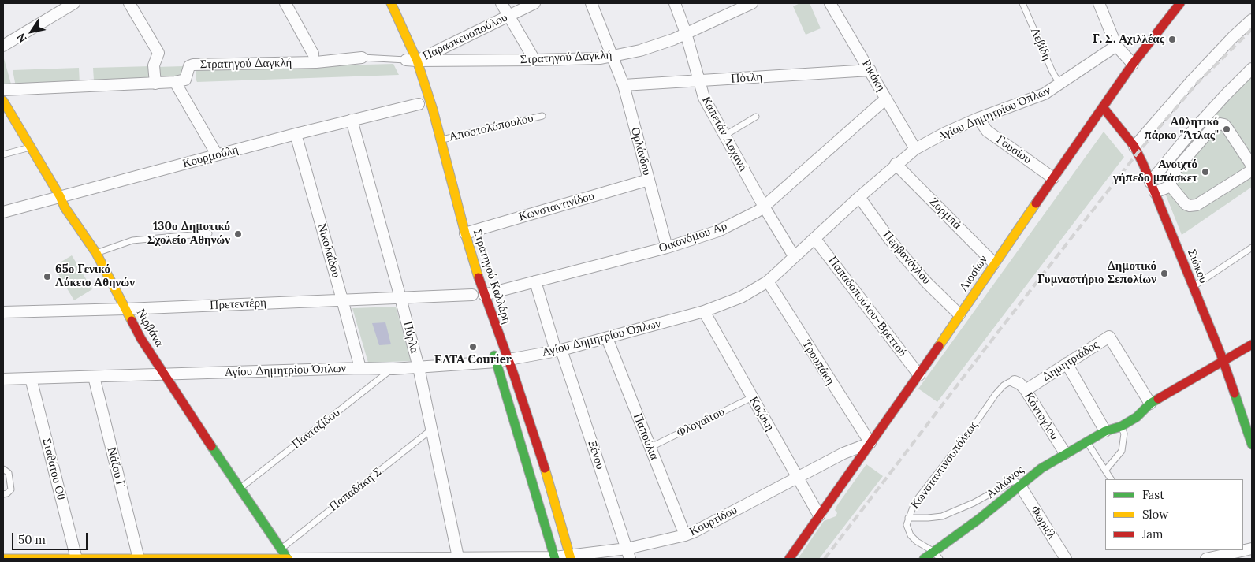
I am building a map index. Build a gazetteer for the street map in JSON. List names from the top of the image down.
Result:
{
  "streets": {
    "main road": [
      "Σιώκου",
      "Λιοσίων",
      "Στρατηγού Καλλάρη",
      "Νιρβάνα",
      "Αυλώνος"
    ],
    "street": [
      "Παρασκευοπούλου",
      "Στρατηγού Δαγκλή",
      "Ρικάκη",
      "Πότλη",
      "Αγίου Δημητρίου Όπλων",
      "Καπετάν Λαχανά",
      "Γουσίου",
      "Ορλάνδου",
      "Κουρμούλη",
      "Κωνσταντινίδου",
      "Ζορμπά",
      "Οικονόμου Αρ",
      "Νικολαΐδου",
      "Περβανόγλου",
      "Πρετεντέρη",
      "Παπαδοπούλου-Βρεττού",
      "Πύρλα",
      "Δημητριάδος",
      "Τρουπάκη",
      "Κοζάκη",
      "Κόντογλου",
      "Παπούλια",
      "Ξένου",
      "Νάζου Γ",
      "Σταθάτου Οθ",
      "Κουρτίδου",
      "Φωριέλ"
    ],
    "lane": [
      "Λεβίδη",
      "Αποστολόπουλου",
      "Φλογαΐτου",
      "Πανταζίδου",
      "Κωνσταντινουπόλεως",
      "Παπαδάκη Σ"
    ]
  },
  "crossings": [
    ["Παρασκευοπούλου", "Στρατηγού Δαγκλή"],
    ["Παρασκευοπούλου", "Στρατηγού Καλλάρη"],
    ["Λεβίδη", "Αγίου Δημητρίου Όπλων"],
    ["Στρατηγού Δαγκλή", "Καπετάν Λαχανά"],
    ["Στρατηγού Δαγκλή", "Ορλάνδου"],
    ["Στρατηγού Δαγκλή", "Στρατηγού Καλλάρη"],
    ["Ρικάκη", "Πότλη"],
    ["Ρικάκη", "Αγίου Δημητρίου Όπλων"],
    ["Ρικάκη", "Οικονόμου Αρ"],
    ["Πότλη", "Καπετάν Λαχανά"],
    ["Πότλη", "Ορλάνδου"],
    ["Αγίου Δημητρίου Όπλων", "Καπετάν Λαχανά"],
    ["Αγίου Δημητρίου Όπλων", "Γουσίου"],
    ["Αγίου Δημητρίου Όπλων", "Ζορμπά"],
    ["Αγίου Δημητρίου Όπλων", "Νικολαΐδου"],
    ["Αγίου Δημητρίου Όπλων", "Περβανόγλου"],
    ["Αγίου Δημητρίου Όπλων", "Στρατηγού Καλλάρη"],
    ["Αγίου Δημητρίου Όπλων", "Παπαδοπούλου-Βρεττού"],
    ["Αγίου Δημητρίου Όπλων", "Νιρβάνα"],
    ["Αγίου Δημητρίου Όπλων", "Πύρλα"],
    ["Αγίου Δημητρίου Όπλων", "Τρουπάκη"],
    ["Αγίου Δημητρίου Όπλων", "Κοζάκη"],
    ["Αγίου Δημητρίου Όπλων", "Πανταζίδου"],
    ["Αγίου Δημητρίου Όπλων", "Παπούλια"],
    ["Αγίου Δημητρίου Όπλων", "Ξένου"],
    ["Αγίου Δημητρίου Όπλων", "Νάζου Γ"],
    ["Αγίου Δημητρίου Όπλων", "Σταθάτου Οθ"],
    ["Αποστολόπουλου", "Στρατηγού Καλλάρη"],
    ["Καπετάν Λαχανά", "Οικονόμου Αρ"],
    ["Γουσίου", "Λιοσίων"],
    ["Ορλάνδου", "Κωνσταντινίδου"],
    ["Ορλάνδου", "Οικονόμου Αρ"],
    ["Κουρμούλη", "Νικολαΐδου"],
    ["Κουρμούλη", "Νιρβάνα"],
    ["Κουρμούλη", "Πύρλα"],
    ["Κωνσταντινίδου", "Στρατηγού Καλλάρη"],
    ["Ζορμπά", "Λιοσίων"],
    ["Οικονόμου Αρ", "Στρατηγού Καλλάρη"],
    ["Οικονόμου Αρ", "Πρετεντέρη"],
    ["Οικονόμου Αρ", "Ξένου"],
    ["Νικολαΐδου", "Πρετεντέρη"],
    ["Περβανόγλου", "Λιοσίων"],
    ["Σιώκου", "Λιοσίων"],
    ["Σιώκου", "Αυλώνος"],
    ["Λιοσίων", "Παπαδοπούλου-Βρεττού"],
    ["Λιοσίων", "Τρουπάκη"],
    ["Λιοσίων", "Κοζάκη"],
    ["Λιοσίων", "Κουρτίδου"],
    ["Στρατηγού Καλλάρη", "Πρετεντέρη"],
    ["Στρατηγού Καλλάρη", "Κουρτίδου"],
    ["Πρετεντέρη", "Νιρβάνα"],
    ["Πρετεντέρη", "Πύρλα"],
    ["Νιρβάνα", "Πανταζίδου"],
    ["Νιρβάνα", "Παπαδάκη Σ"],
    ["Νιρβάνα", "Κουρτίδου"],
    ["Πύρλα", "Παπαδάκη Σ"],
    ["Πύρλα", "Κουρτίδου"],
    ["Δημητριάδος", "Κόντογλου"],
    ["Δημητριάδος", "Αυλώνος"],
    ["Τρουπάκη", "Κουρτίδου"],
    ["Κοζάκη", "Φλογαΐτου"],
    ["Κοζάκη", "Κουρτίδου"],
    ["Κόντογλου", "Κωνσταντινουπόλεως"],
    ["Κόντογλου", "Αυλώνος"],
    ["Φλογαΐτου", "Παπούλια"],
    ["Παπούλια", "Κουρτίδου"],
    ["Ξένου", "Κουρτίδου"],
    ["Κωνσταντινουπόλεως", "Αυλώνος"],
    ["Αυλώνος", "Φωριέλ"]
  ],
  "places": [
    "Γ. Σ. Αχιλλέας",
    "Αθλητικό πάρκο \"Άτλας\"",
    "Ανοιχτό γήπεδο μπάσκετ",
    "130ο Δημοτικό Σχολείο Αθηνών",
    "Δημοτικό Γυμναστήριο Σεπολίων",
    "65ο Γενικό Λύκειο Αθηνών",
    "ΕΛΤΑ Courier"
  ],
  "legend": ["Fast", "Slow", "Jam"],
  "scale_bar": "50 m",
  "north": "bottom left"
}
